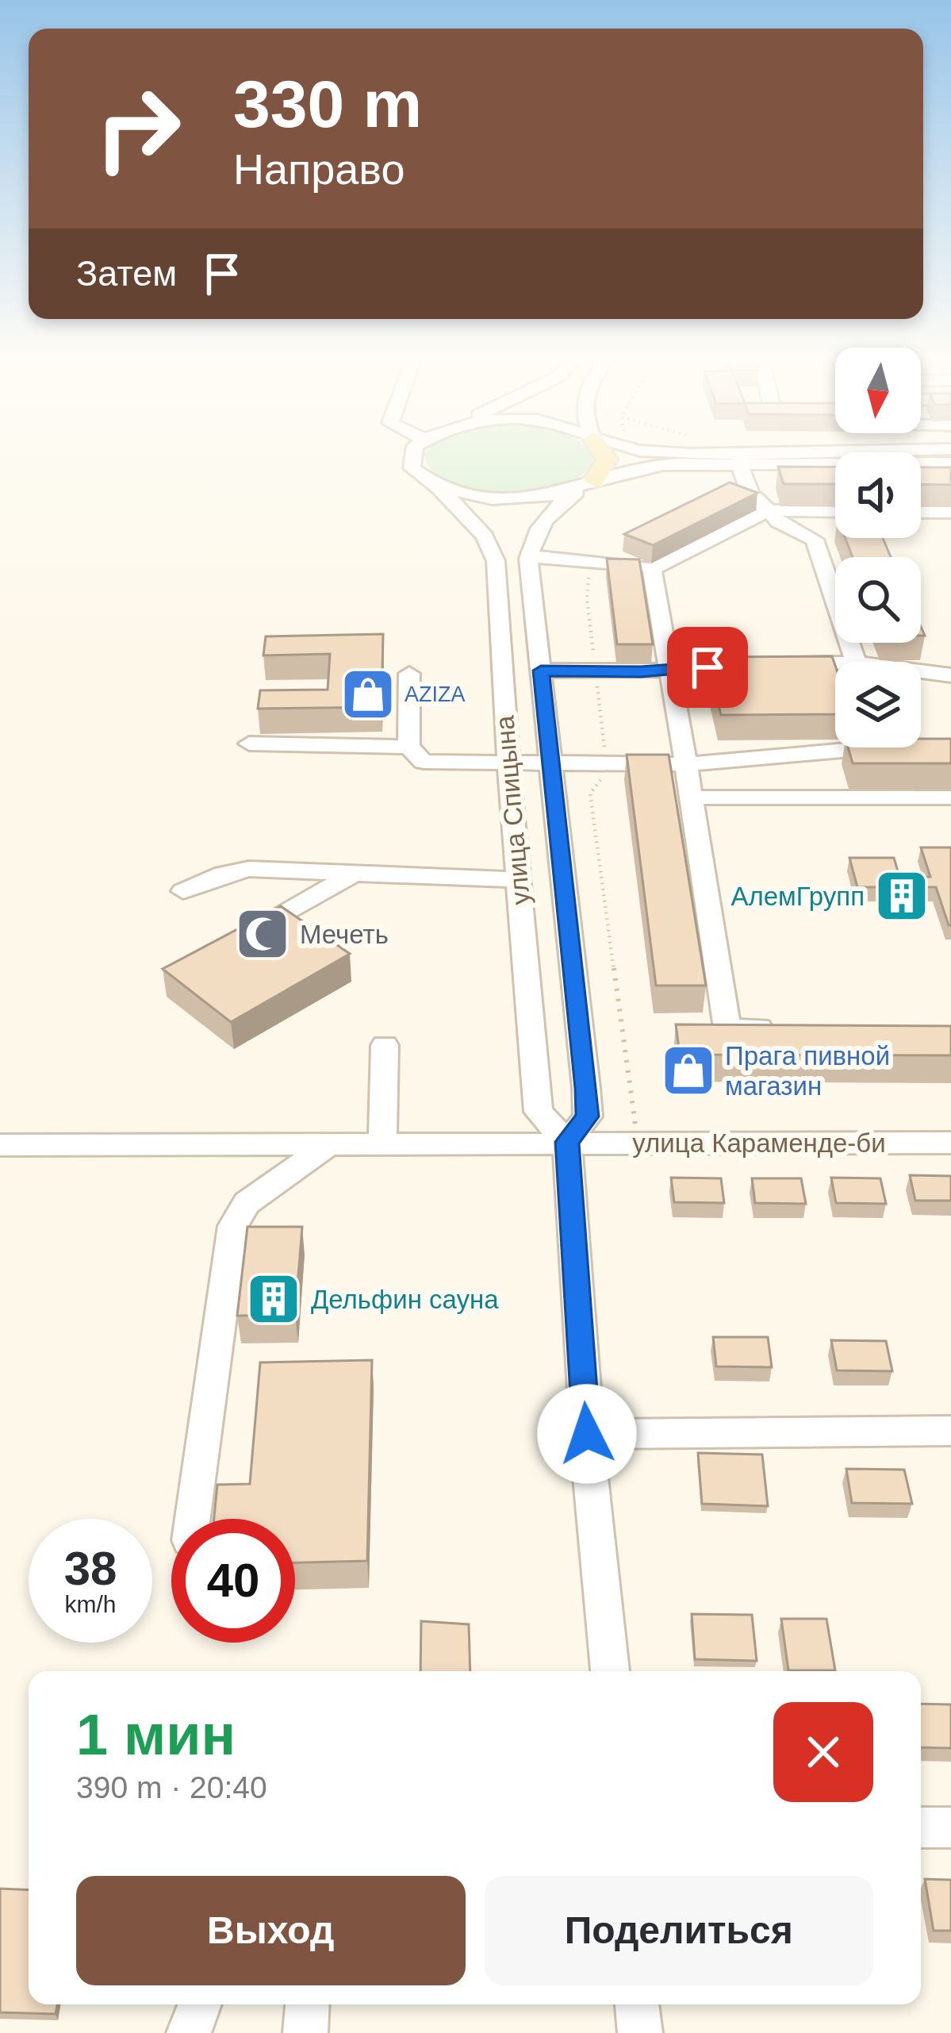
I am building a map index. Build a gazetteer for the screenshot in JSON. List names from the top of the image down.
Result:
{
  "streets": {
    "street": ["улица Спицына", "улица Караменде-би"]
  },
  "crossings": [
    ["улица Спицына", "улица Караменде-би"]
  ],
  "places": {
    "shop": ["AZIZA", "Прага пивной магазин"],
    "building": ["АлемГрупп", "Дельфин сауна"],
    "mosque": ["Мечеть"]
  },
  "north": "bottom",
  "page": {
    "turn": ["330 m", "Направо"],
    "then": "Затем",
    "speed": "38 km/h",
    "limit": "40",
    "heading": ["1 мин", "390 m · 20:40"],
    "buttons": ["Выход", "Поделиться"]
  }
}
